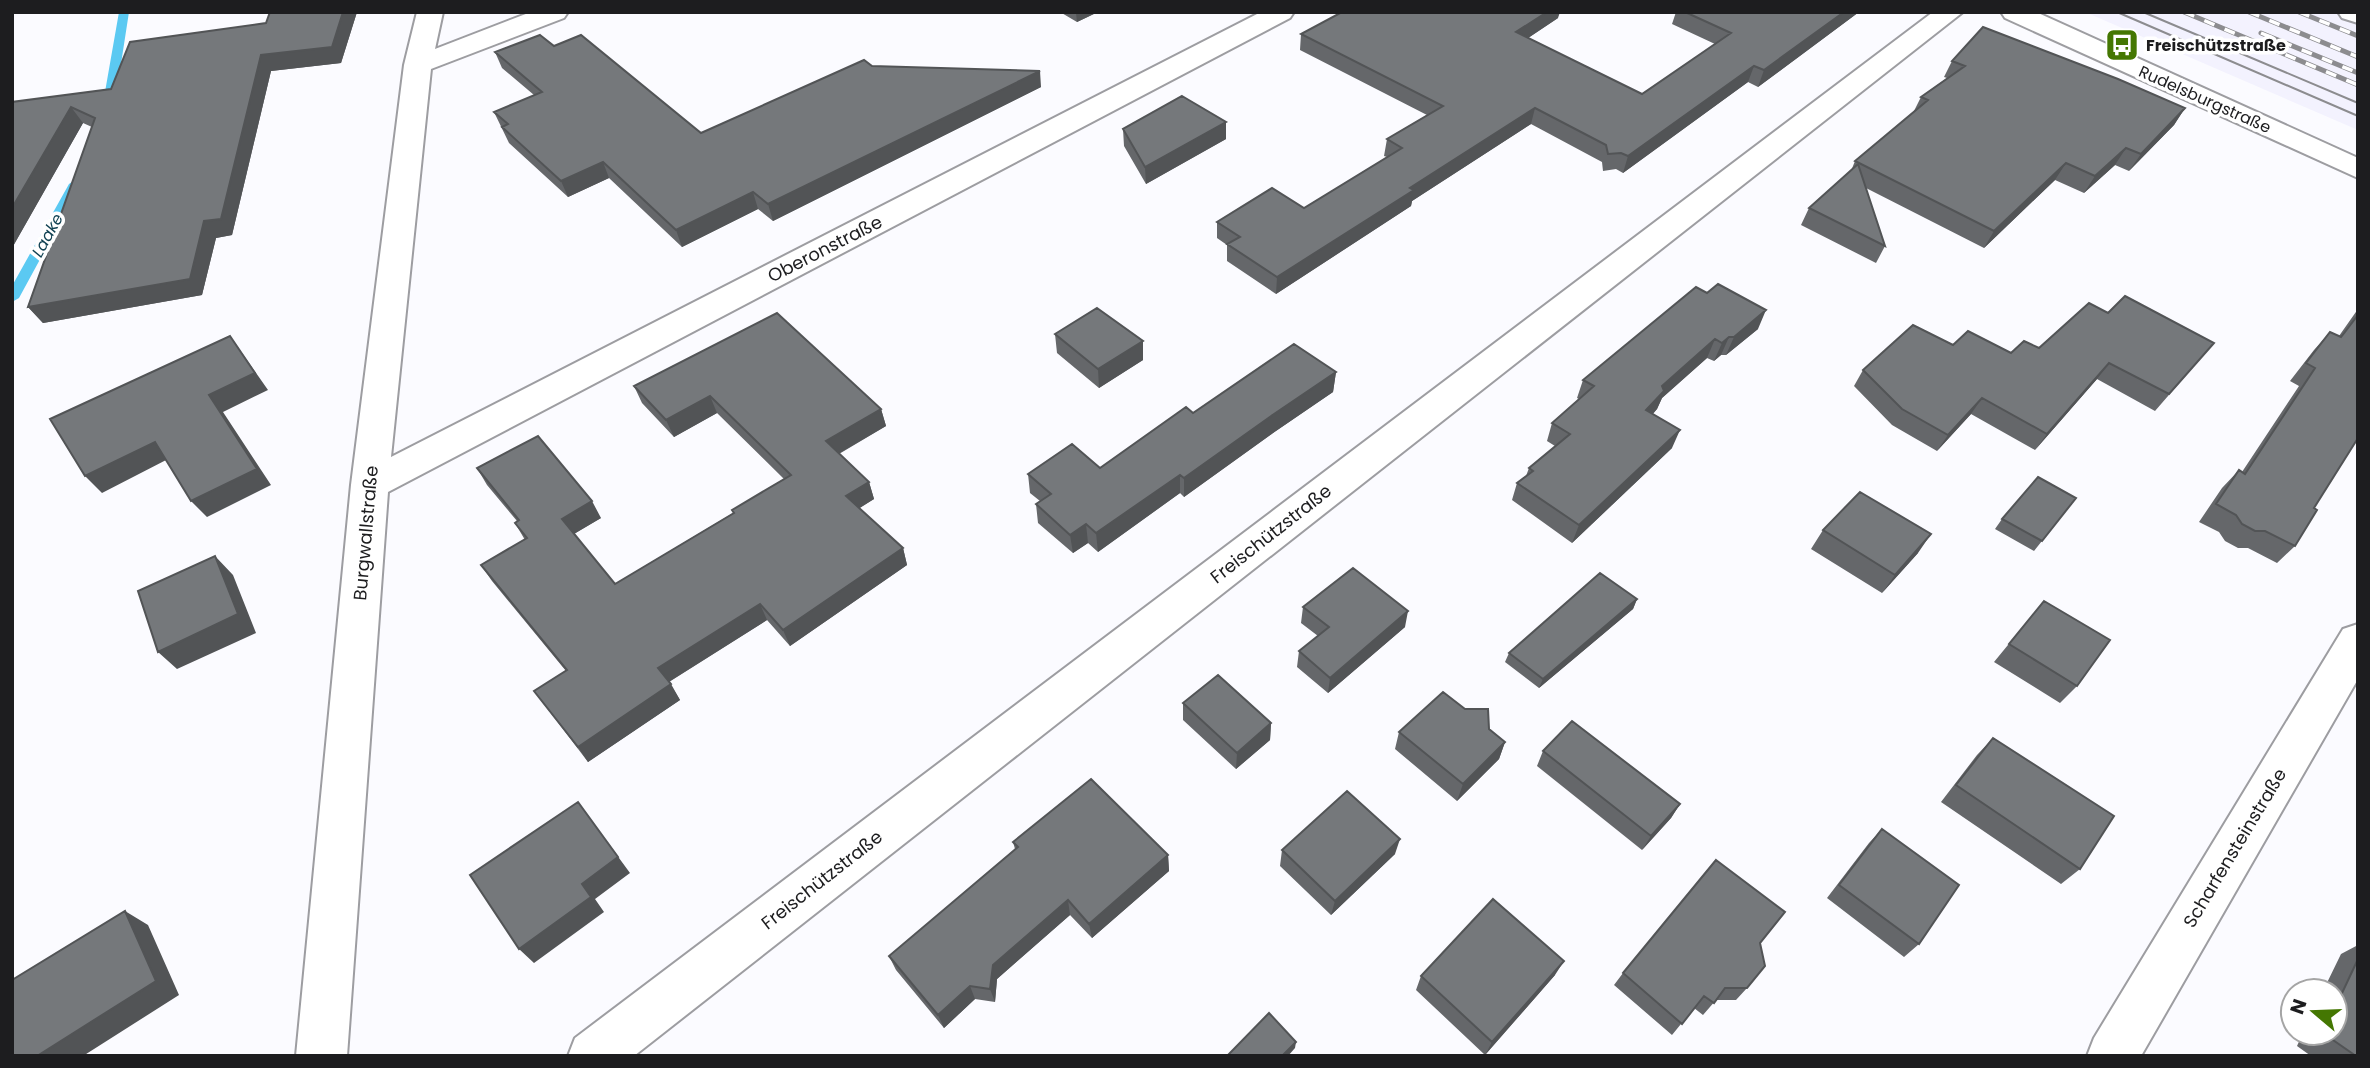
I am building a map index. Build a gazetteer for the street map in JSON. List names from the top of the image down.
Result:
{
  "streets": {
    "street": [
      "Rudelsburgstraße",
      "Oberonstraße",
      "Burgwallstraße",
      "Freischützstraße",
      "Scharfensteinstraße"
    ]
  },
  "crossings": [
    ["Oberonstraße", "Burgwallstraße"]
  ],
  "water": ["Laake"],
  "places": {
    "bus stop": ["Freischützstraße"]
  },
  "north": "left"
}
